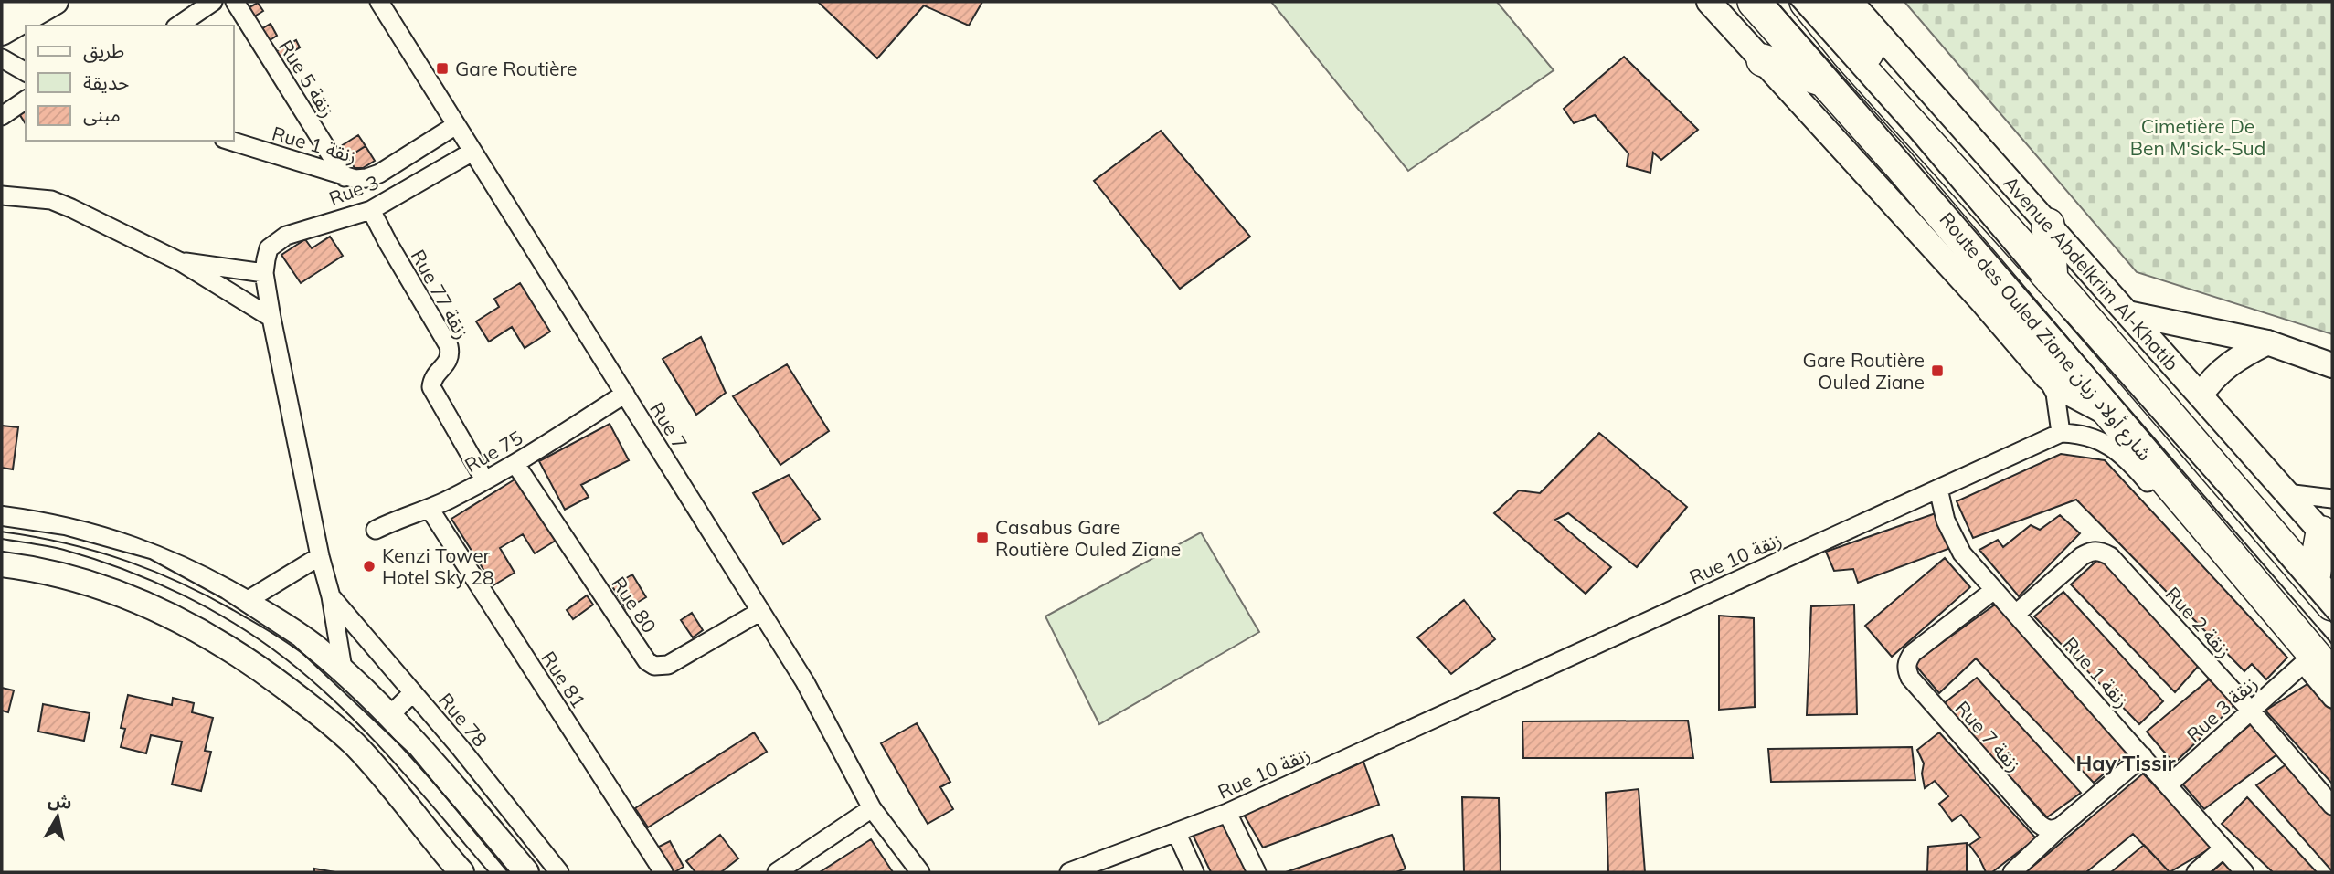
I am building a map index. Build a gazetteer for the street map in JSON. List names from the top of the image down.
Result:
{
  "streets": {
    "highway": ["Route des Ouled Ziane شارع أولاد زيان"],
    "street": [
      "Rue 5 زنقة",
      "Rue 1 زنقة",
      "Rue 3",
      "Avenue Abdelkrim Al-Khatib",
      "Rue 77 زنقة",
      "Rue 7",
      "Rue 75",
      "Rue 10 زنقة",
      "Rue 80",
      "Rue 2 زنقة",
      "Rue 81",
      "Rue 3 زنقة",
      "Rue 78",
      "Rue 7 زنقة"
    ]
  },
  "crossings": [
    ["Rue 5 زنقة", "Rue 1 زنقة"],
    ["Rue 1 زنقة", "Rue 7"],
    ["Rue 1 زنقة", "Rue 10 زنقة"],
    ["Rue 1 زنقة", "Rue 2 زنقة"],
    ["Rue 1 زنقة", "Rue 3 زنقة"],
    ["Rue 1 زنقة", "Rue 7 زنقة"],
    ["Rue 3", "Rue 77 زنقة"],
    ["Rue 3", "Rue 7"],
    ["Rue 3", "Rue 78"],
    ["Rue 77 زنقة", "Rue 75"],
    ["Rue 7", "Rue 75"],
    ["Rue 7", "Rue 80"],
    ["Rue 75", "Rue 80"],
    ["Rue 75", "Rue 81"],
    ["Rue 2 زنقة", "Rue 3 زنقة"]
  ],
  "districts": ["Hay Tissir"],
  "parks": ["Cimetière De Ben M'sick-Sud"],
  "places": {
    "transit": ["Gare Routière", "Gare Routière Ouled Ziane", "Casabus Gare Routière Ouled Ziane"],
    "other": ["Kenzi Tower Hotel Sky 28"]
  },
  "legend": ["طريق", "حديقة", "مبنى"],
  "north": "top"
}
